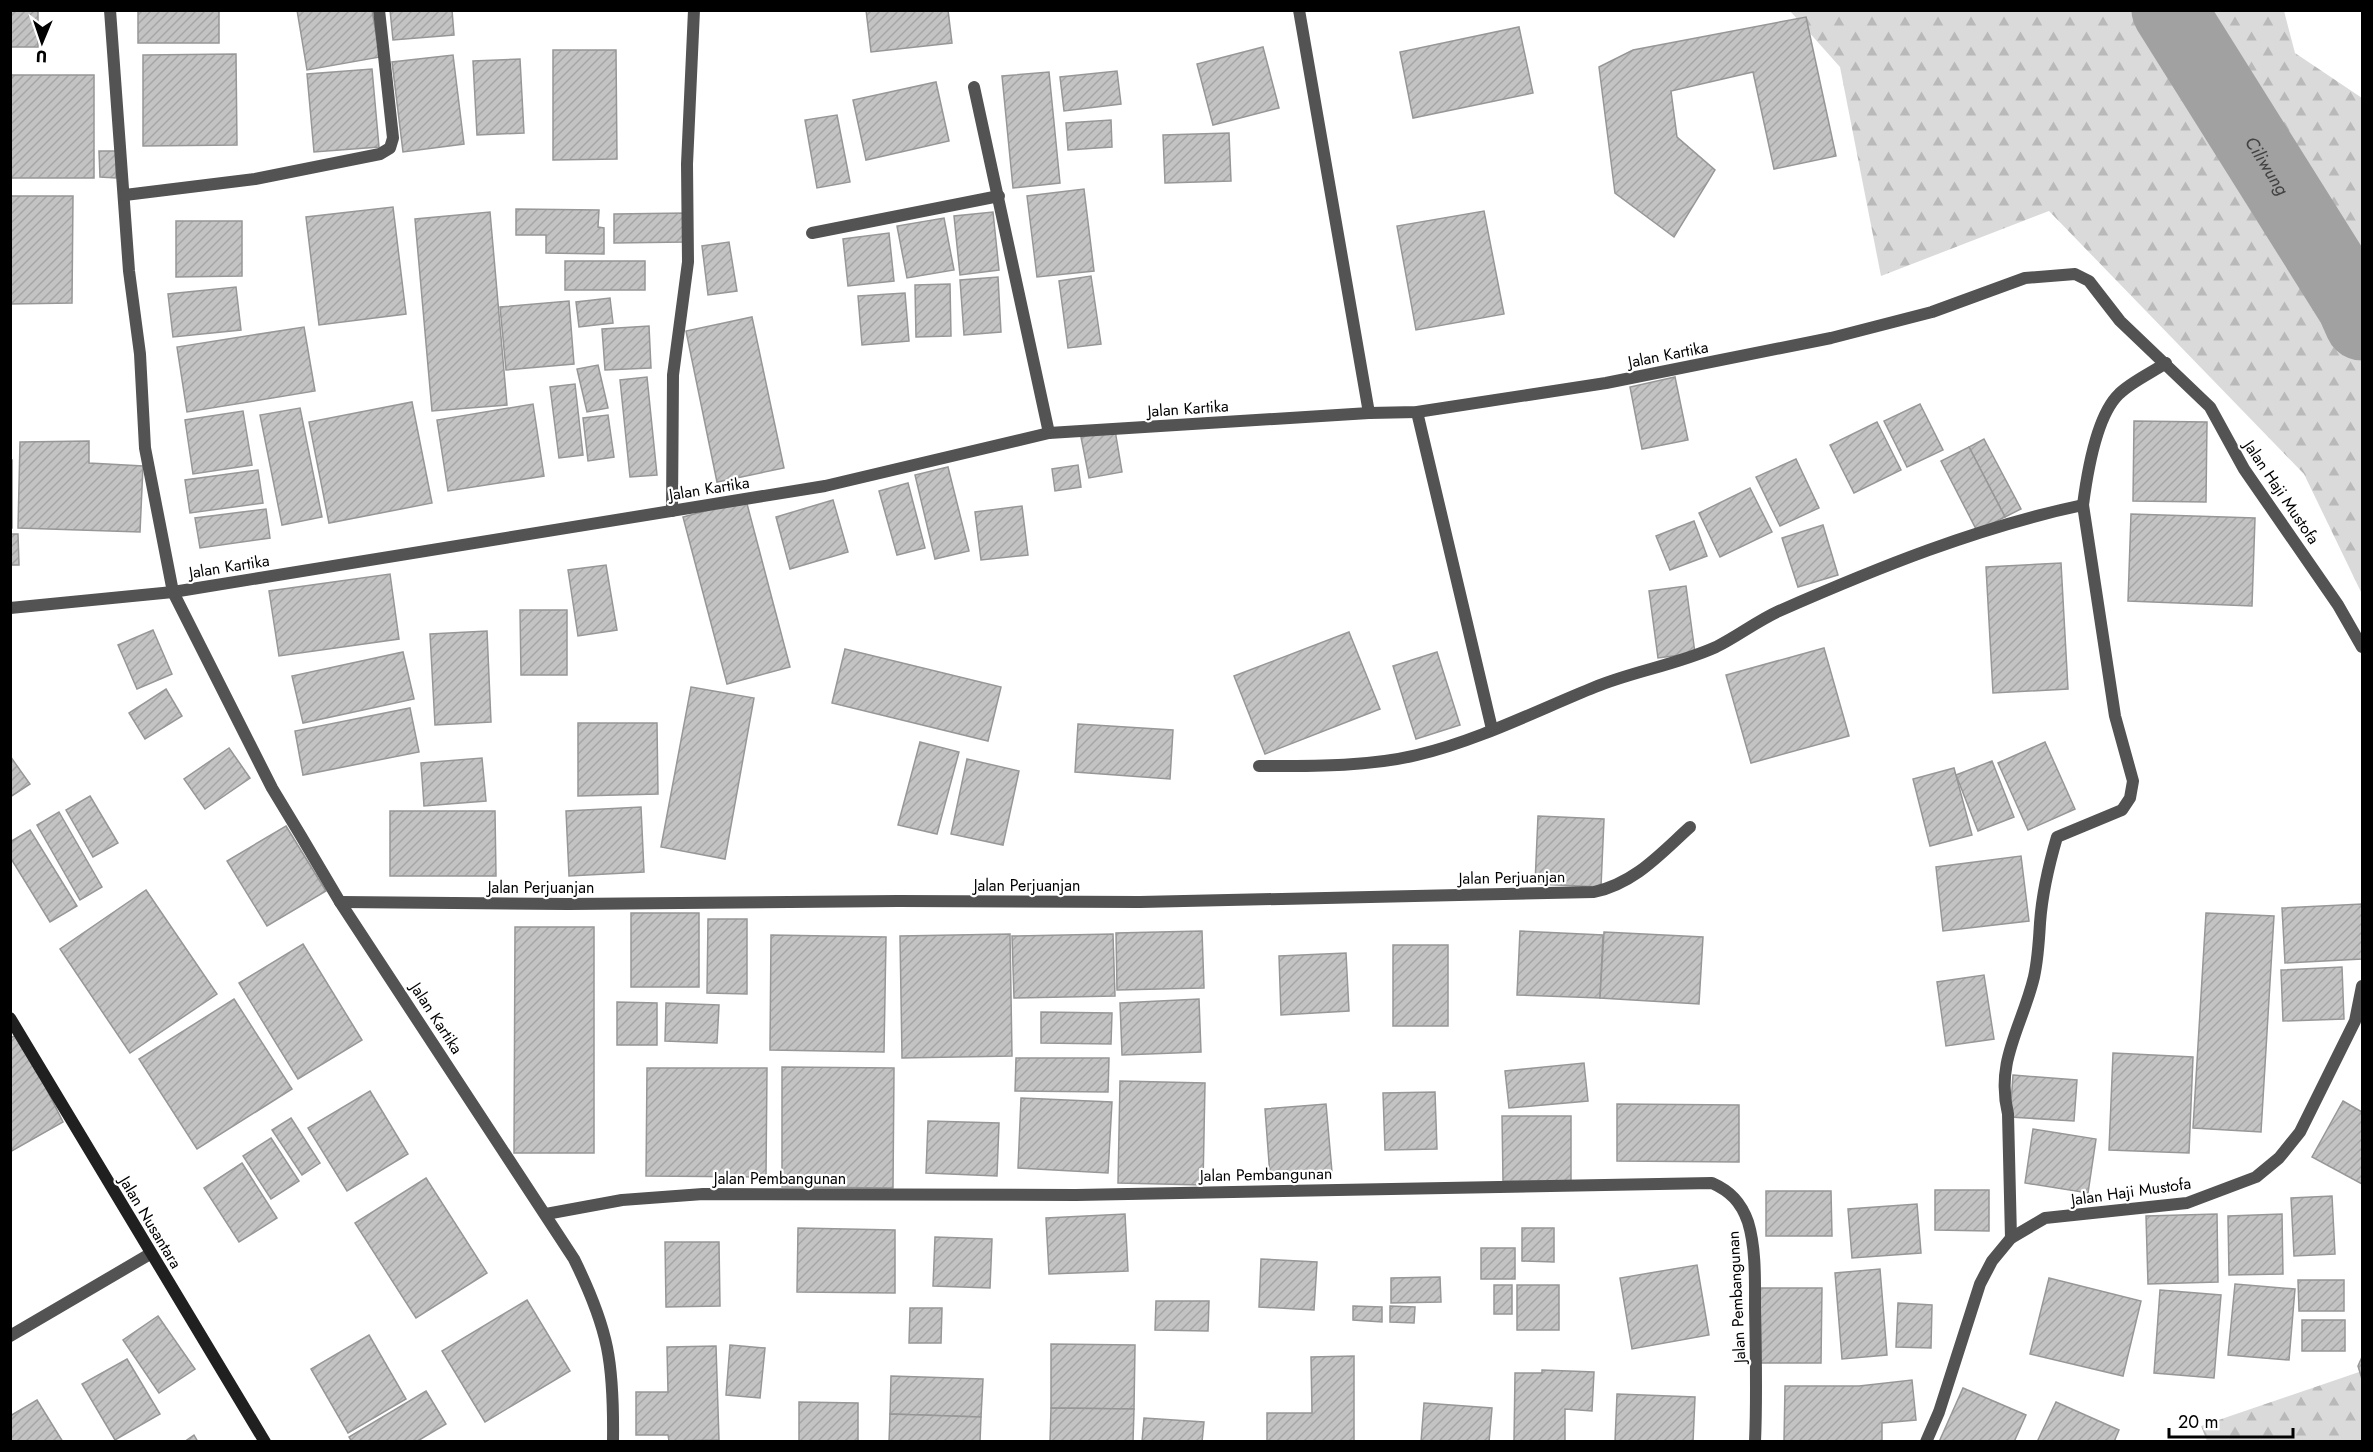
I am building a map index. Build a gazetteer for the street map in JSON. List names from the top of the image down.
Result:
{
  "streets": {
    "main road": ["Jalan Nusantara"],
    "street": [
      "Jalan Kartika",
      "Jalan Haji Mustofa",
      "Jalan Perjuanjan",
      "Jalan Pembangunan"
    ]
  },
  "crossings": [
    ["Jalan Kartika", "Jalan Haji Mustofa"],
    ["Jalan Kartika", "Jalan Perjuanjan"],
    ["Jalan Kartika", "Jalan Pembangunan"]
  ],
  "water": ["Ciliwung"],
  "scale_bar": "20 m",
  "north": "bottom"
}
